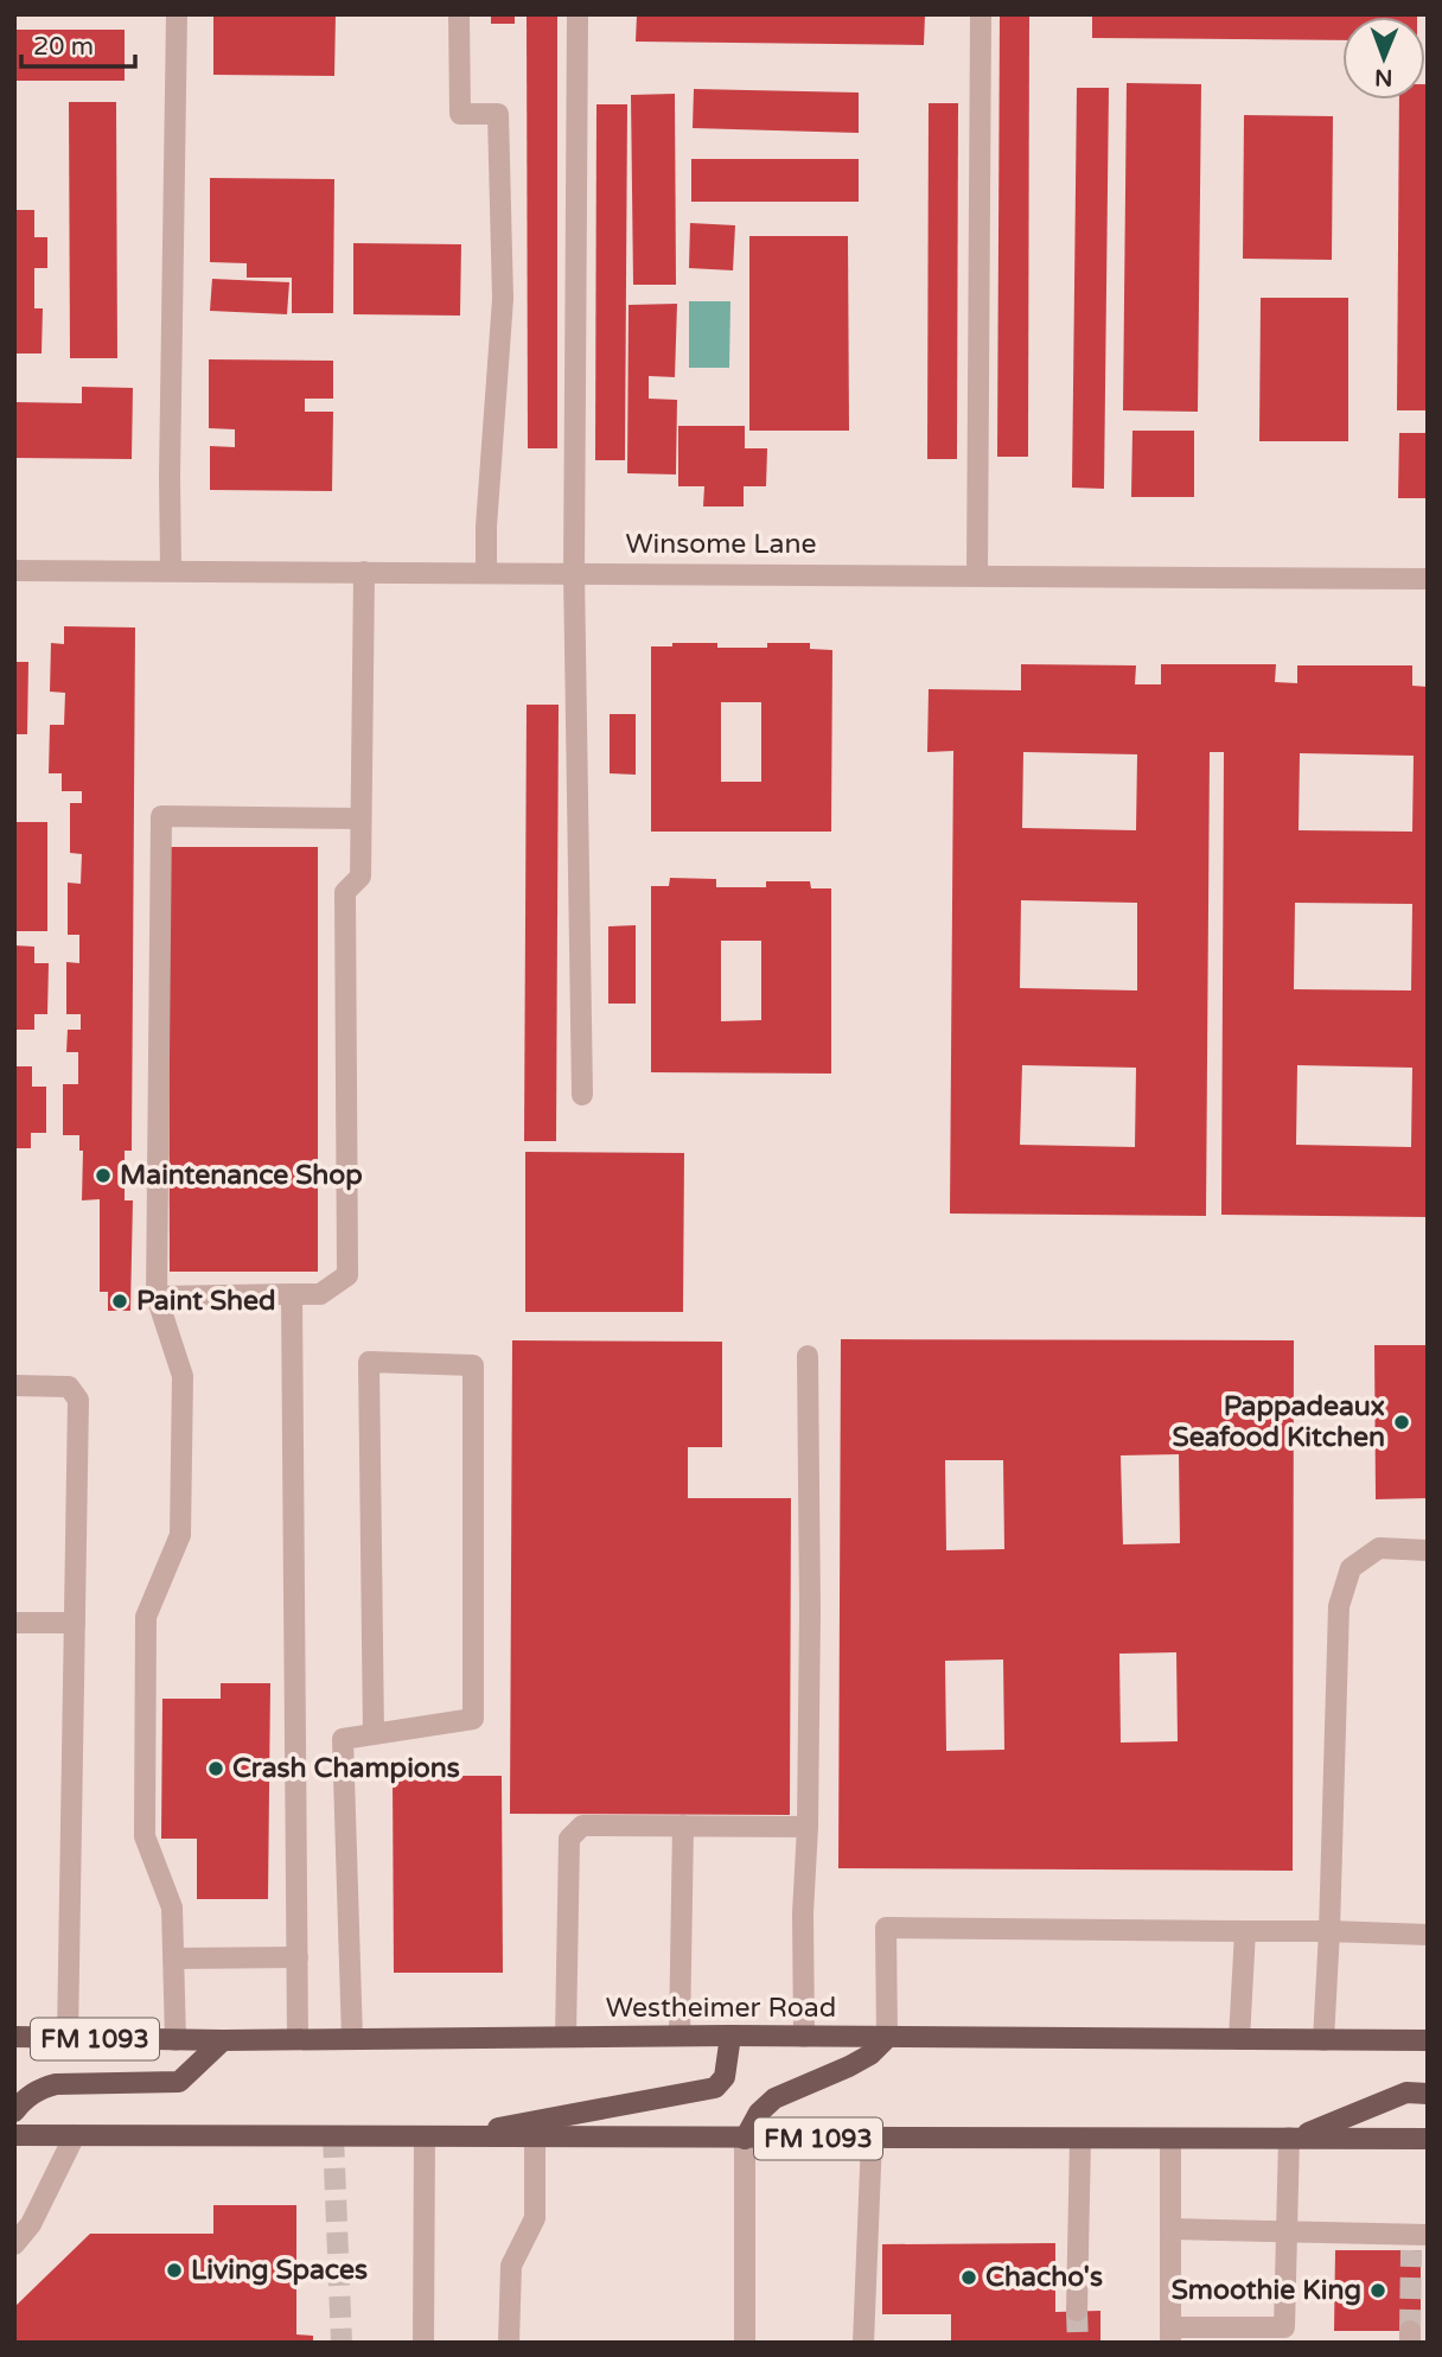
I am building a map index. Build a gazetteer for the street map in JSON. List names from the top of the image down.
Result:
{
  "streets": {
    "main road": ["Westheimer Road", "FM 1093"],
    "street": ["Winsome Lane"]
  },
  "places": [
    "Maintenance Shop",
    "Paint Shed",
    "Pappadeaux Seafood Kitchen",
    "Crash Champions",
    "Living Spaces",
    "Chacho's",
    "Smoothie King"
  ],
  "scale_bar": "20 m",
  "north": "bottom"
}
